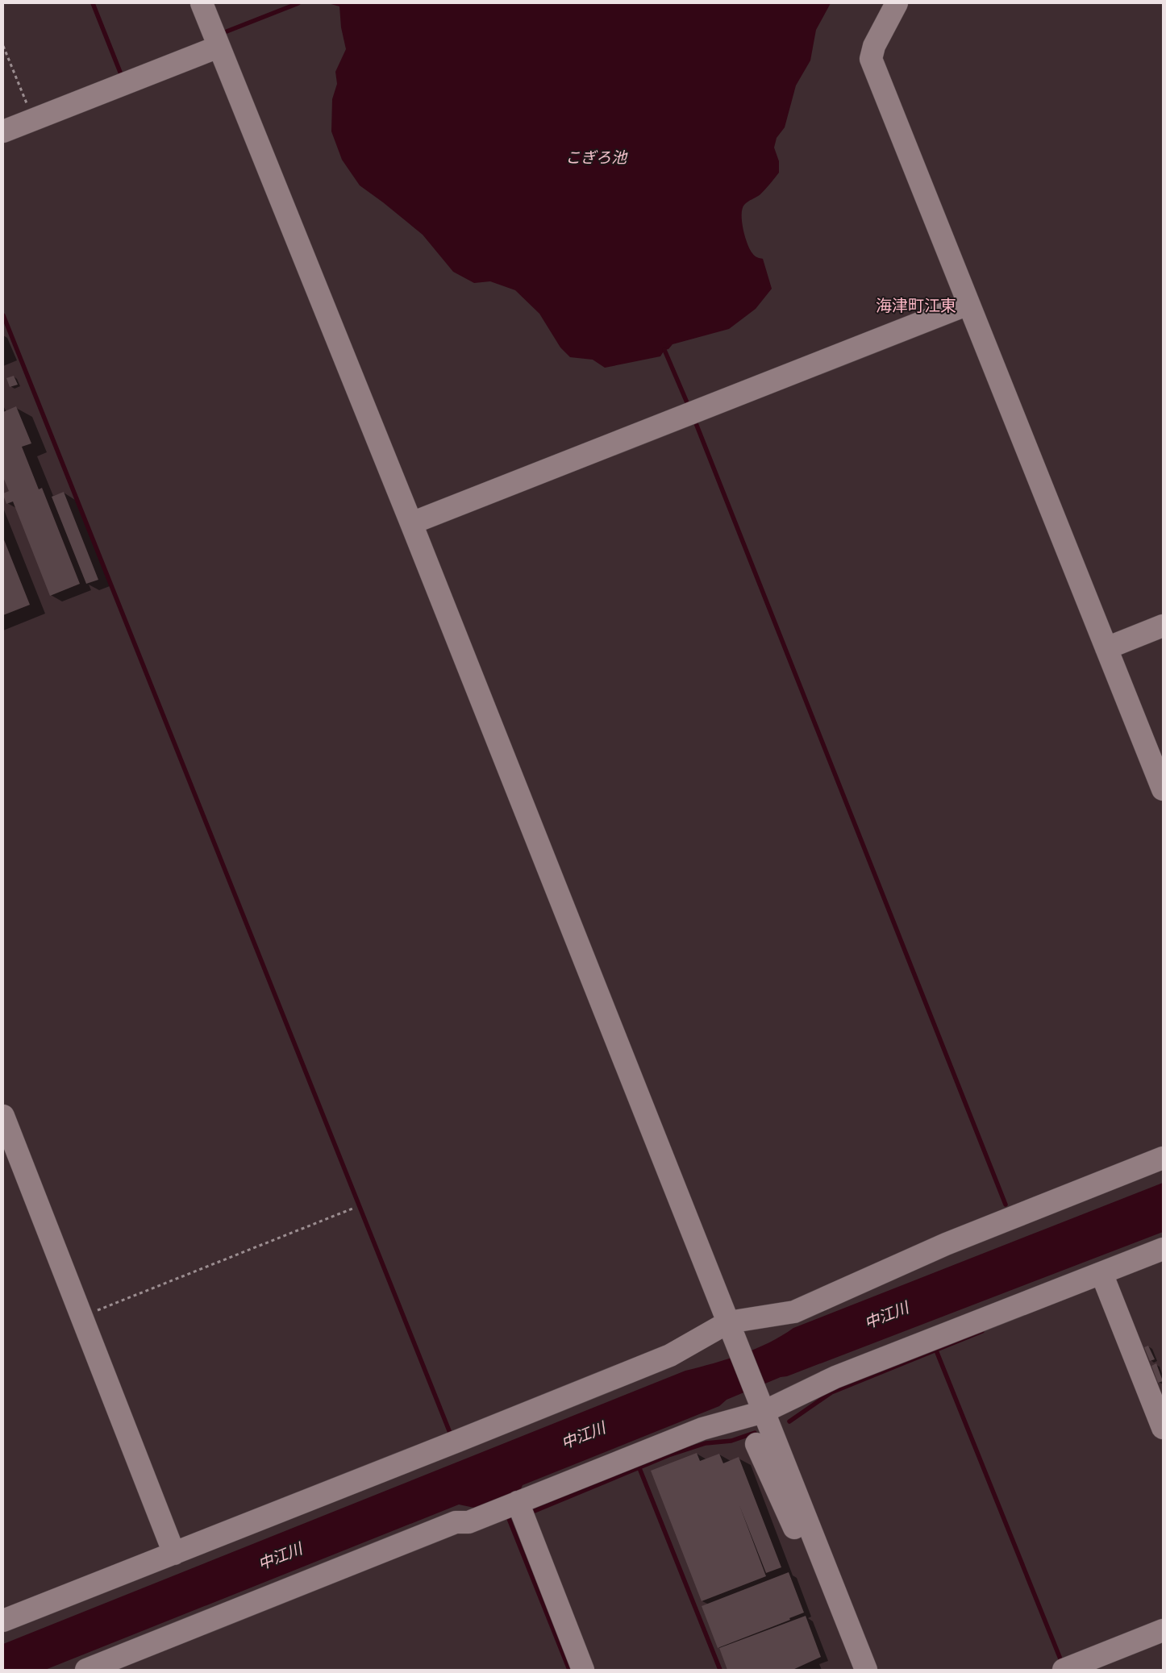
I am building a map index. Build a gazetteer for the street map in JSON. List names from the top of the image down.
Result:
{
  "districts": ["海津町江東"],
  "water": ["こぎろ池", "中江川"]
}
